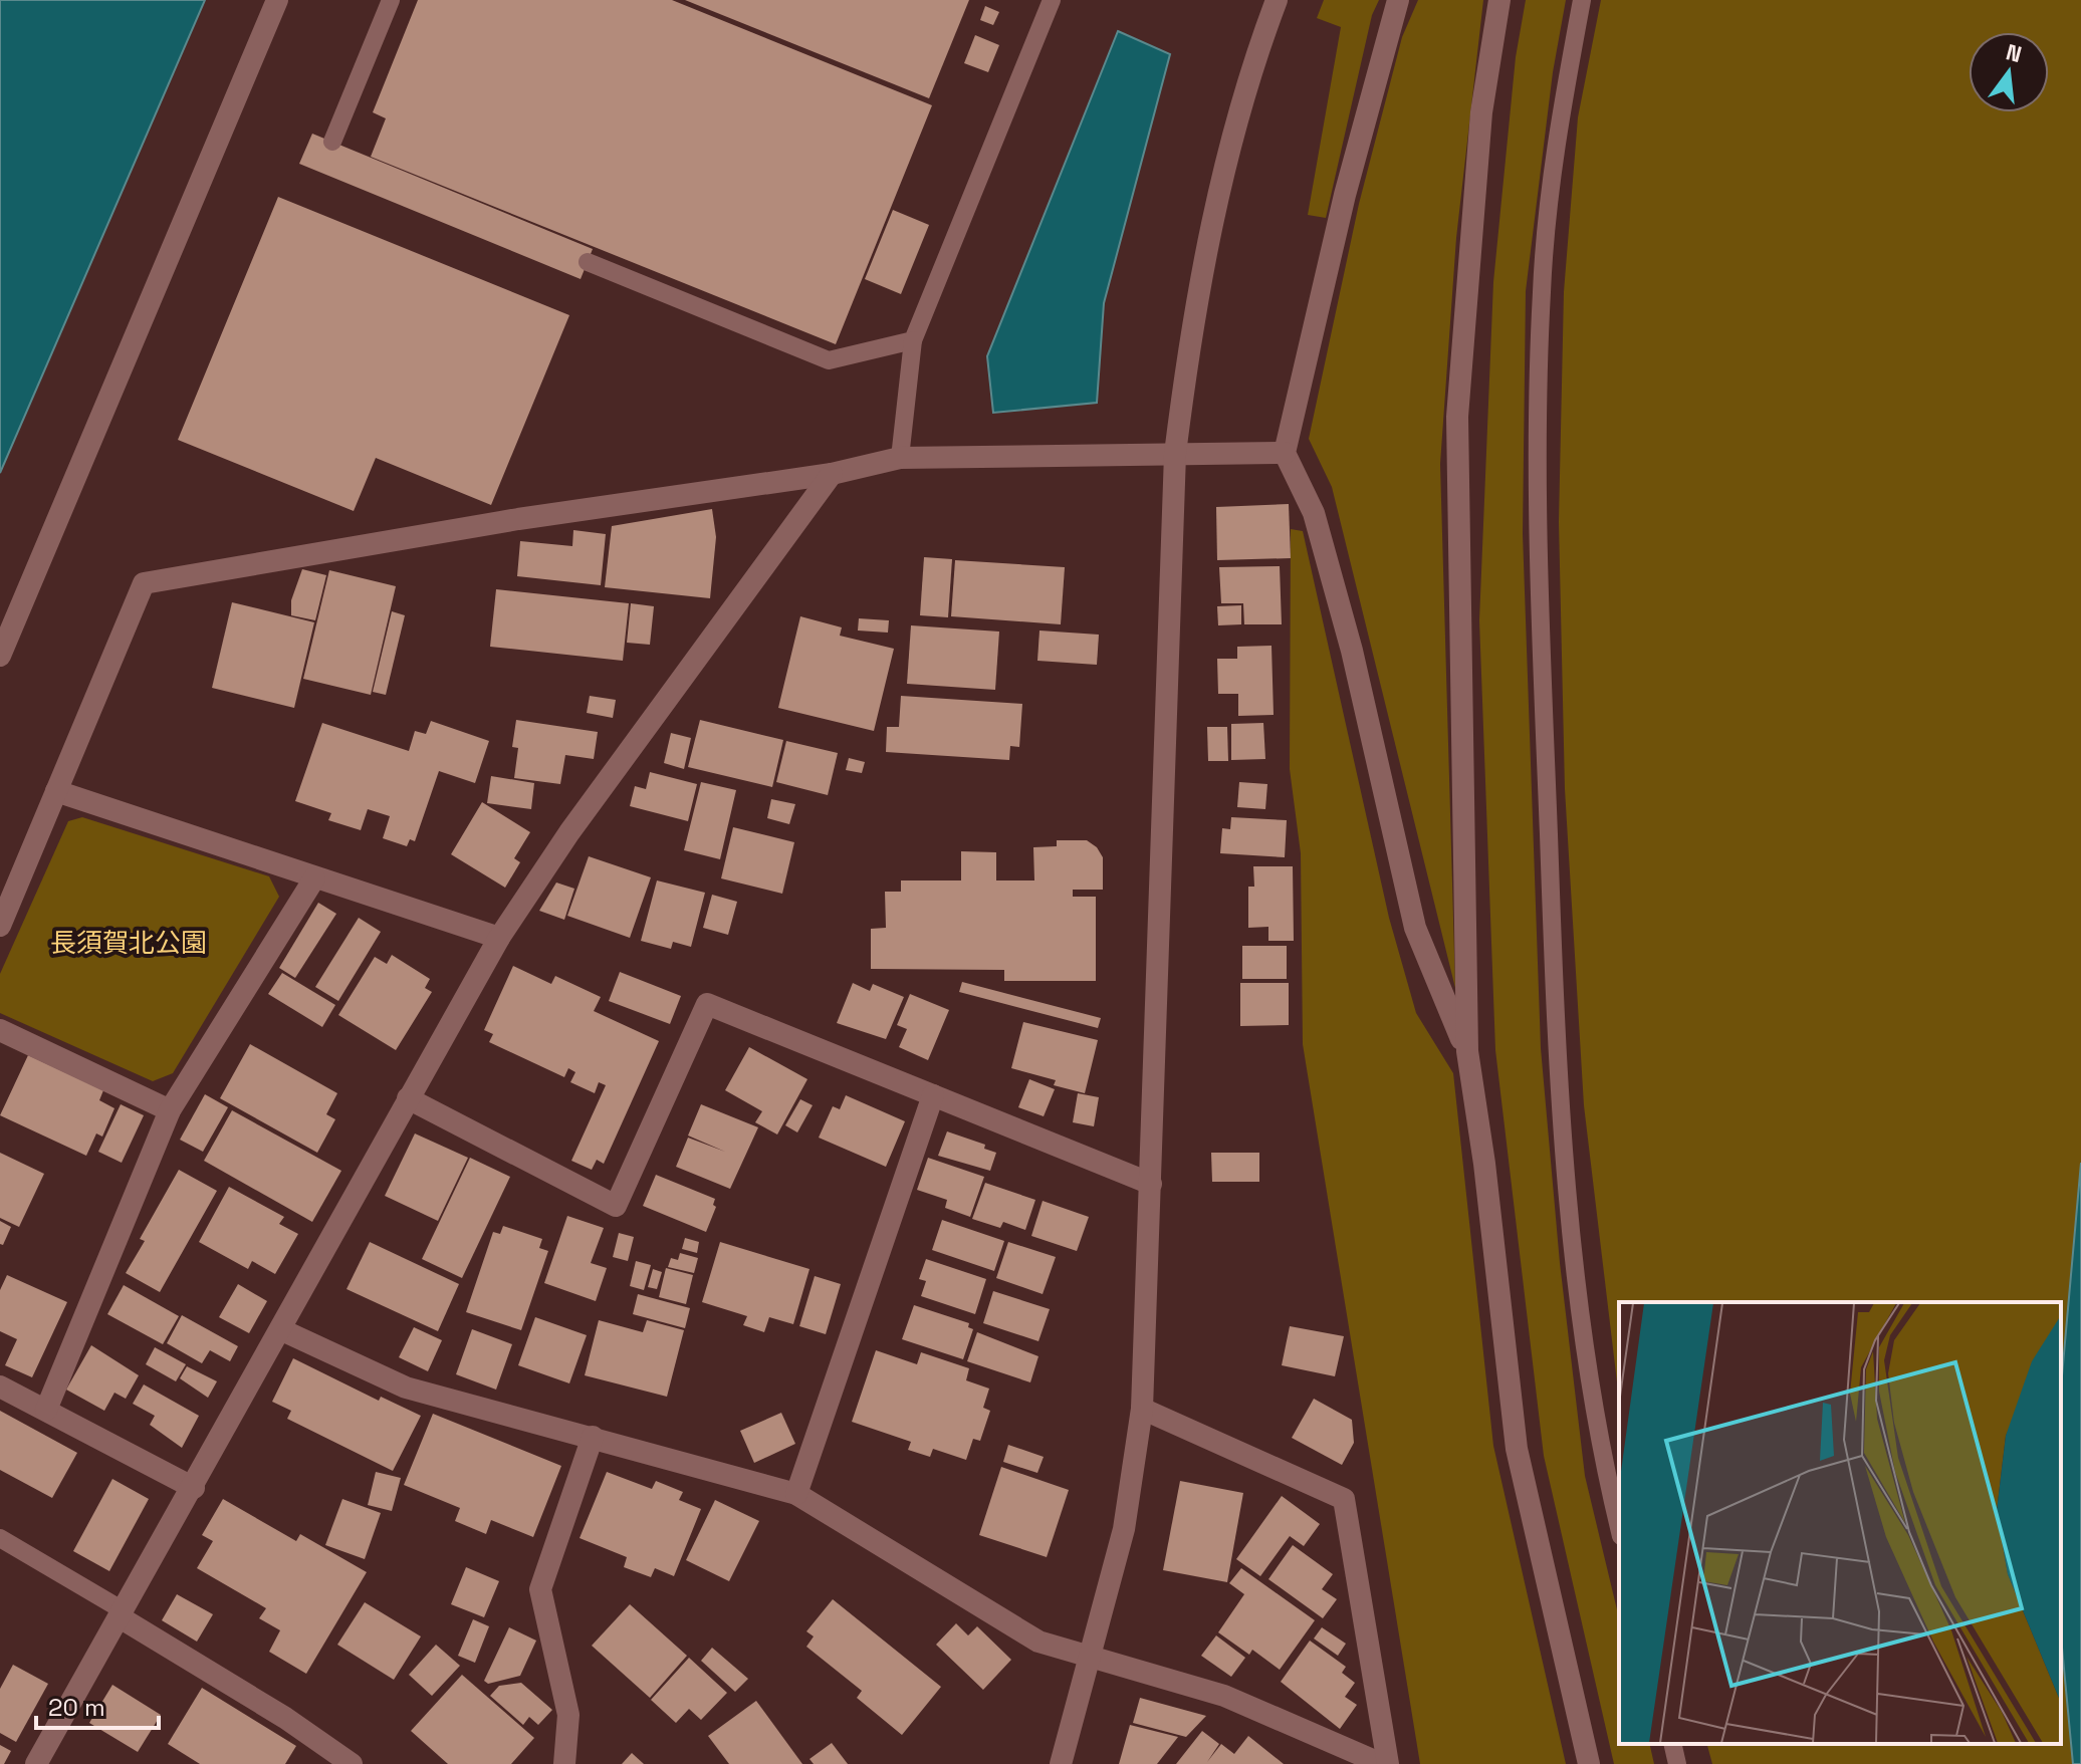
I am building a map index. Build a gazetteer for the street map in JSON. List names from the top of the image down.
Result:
{
  "parks": ["長須賀北公園"],
  "scale_bar": "20 m",
  "north": "top"
}
